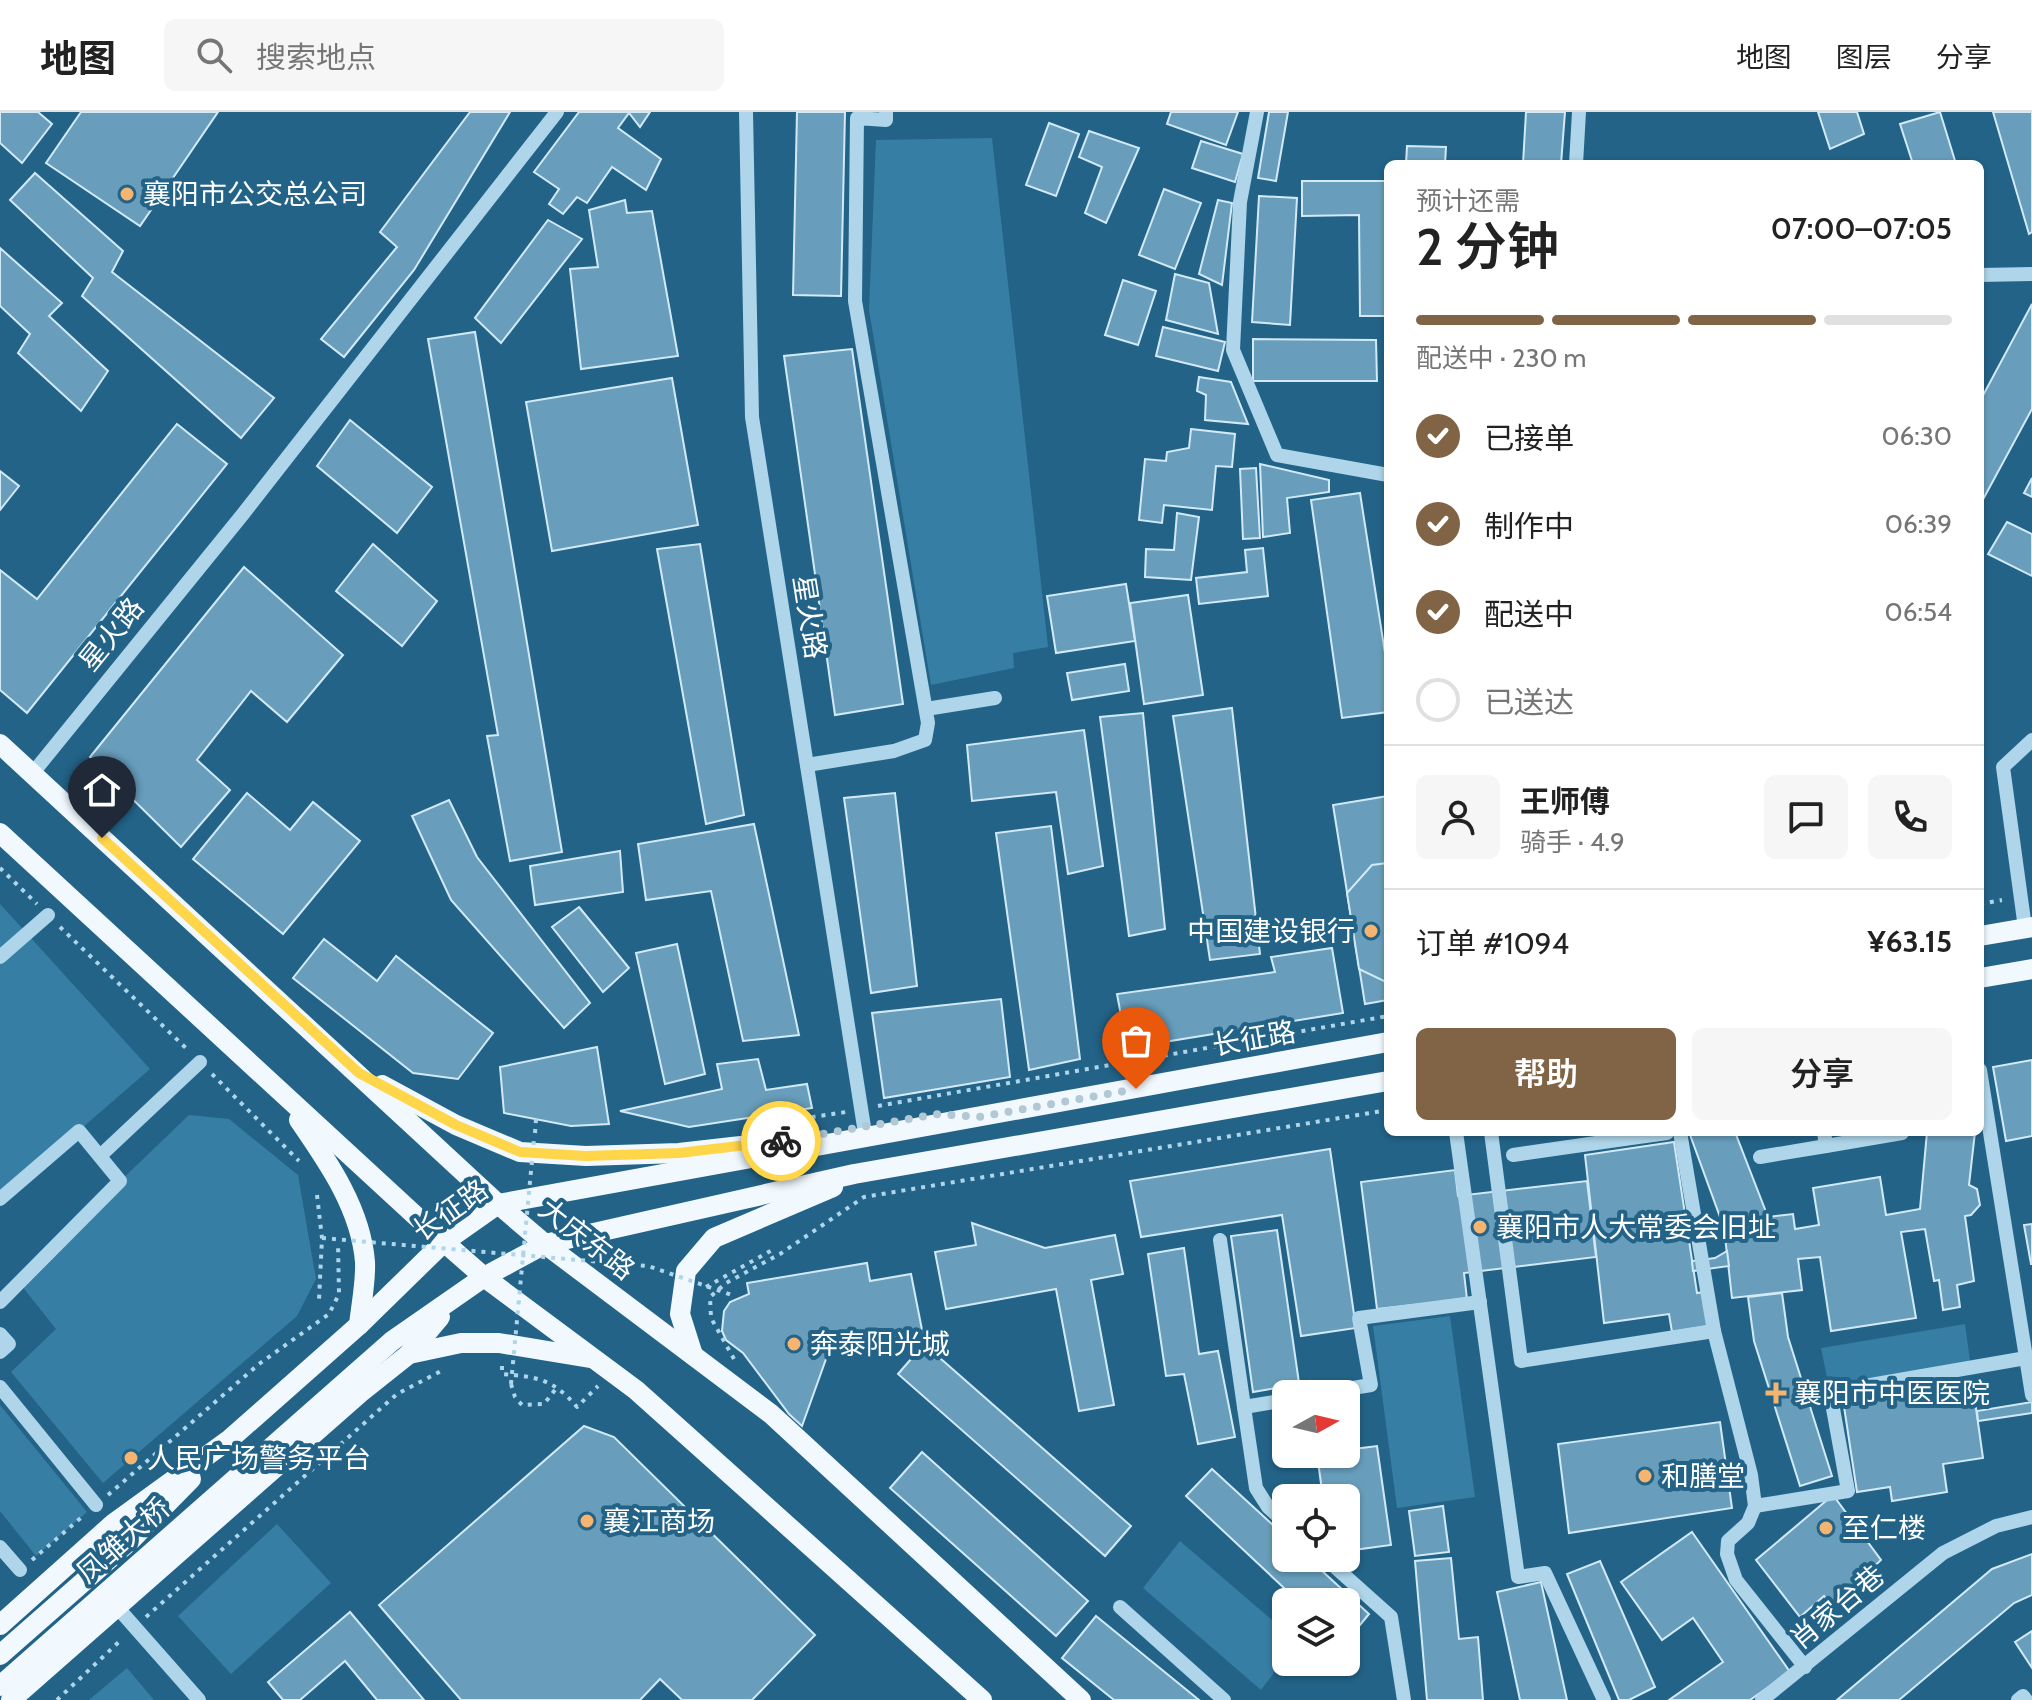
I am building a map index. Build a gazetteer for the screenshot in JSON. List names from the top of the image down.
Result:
{
  "streets": {
    "main road": ["长征路", "大庆东路", "凤雏大桥"],
    "street": ["星火路", "肖家台巷"]
  },
  "crossings": [
    ["星火路", "大庆东路"],
    ["长征路", "大庆东路"],
    ["长征路", "凤雏大桥"]
  ],
  "places": {
    "other": [
      "襄阳市公交总公司",
      "中国建设银行",
      "襄阳市人大常委会旧址",
      "奔泰阳光城",
      "人民广场警务平台",
      "和膳堂",
      "襄江商场",
      "至仁楼"
    ],
    "health": ["襄阳市中医医院"]
  },
  "north": "right",
  "page": {
    "header": "地图",
    "search": "搜索地点",
    "nav": ["地图", "图层", "分享"],
    "heading": ["2 分钟", "预计还需", "07:00–07:05"],
    "panel": [
      "王师傅",
      "骑手 · 4.9",
      "订单 #1094",
      "¥63.15"
    ],
    "bar": "配送中 · 230 m",
    "list": [
      ["已接单", "06:30"],
      ["制作中", "06:39"],
      ["配送中", "06:54"],
      "已送达"
    ],
    "buttons": ["帮助", "分享"]
  }
}
